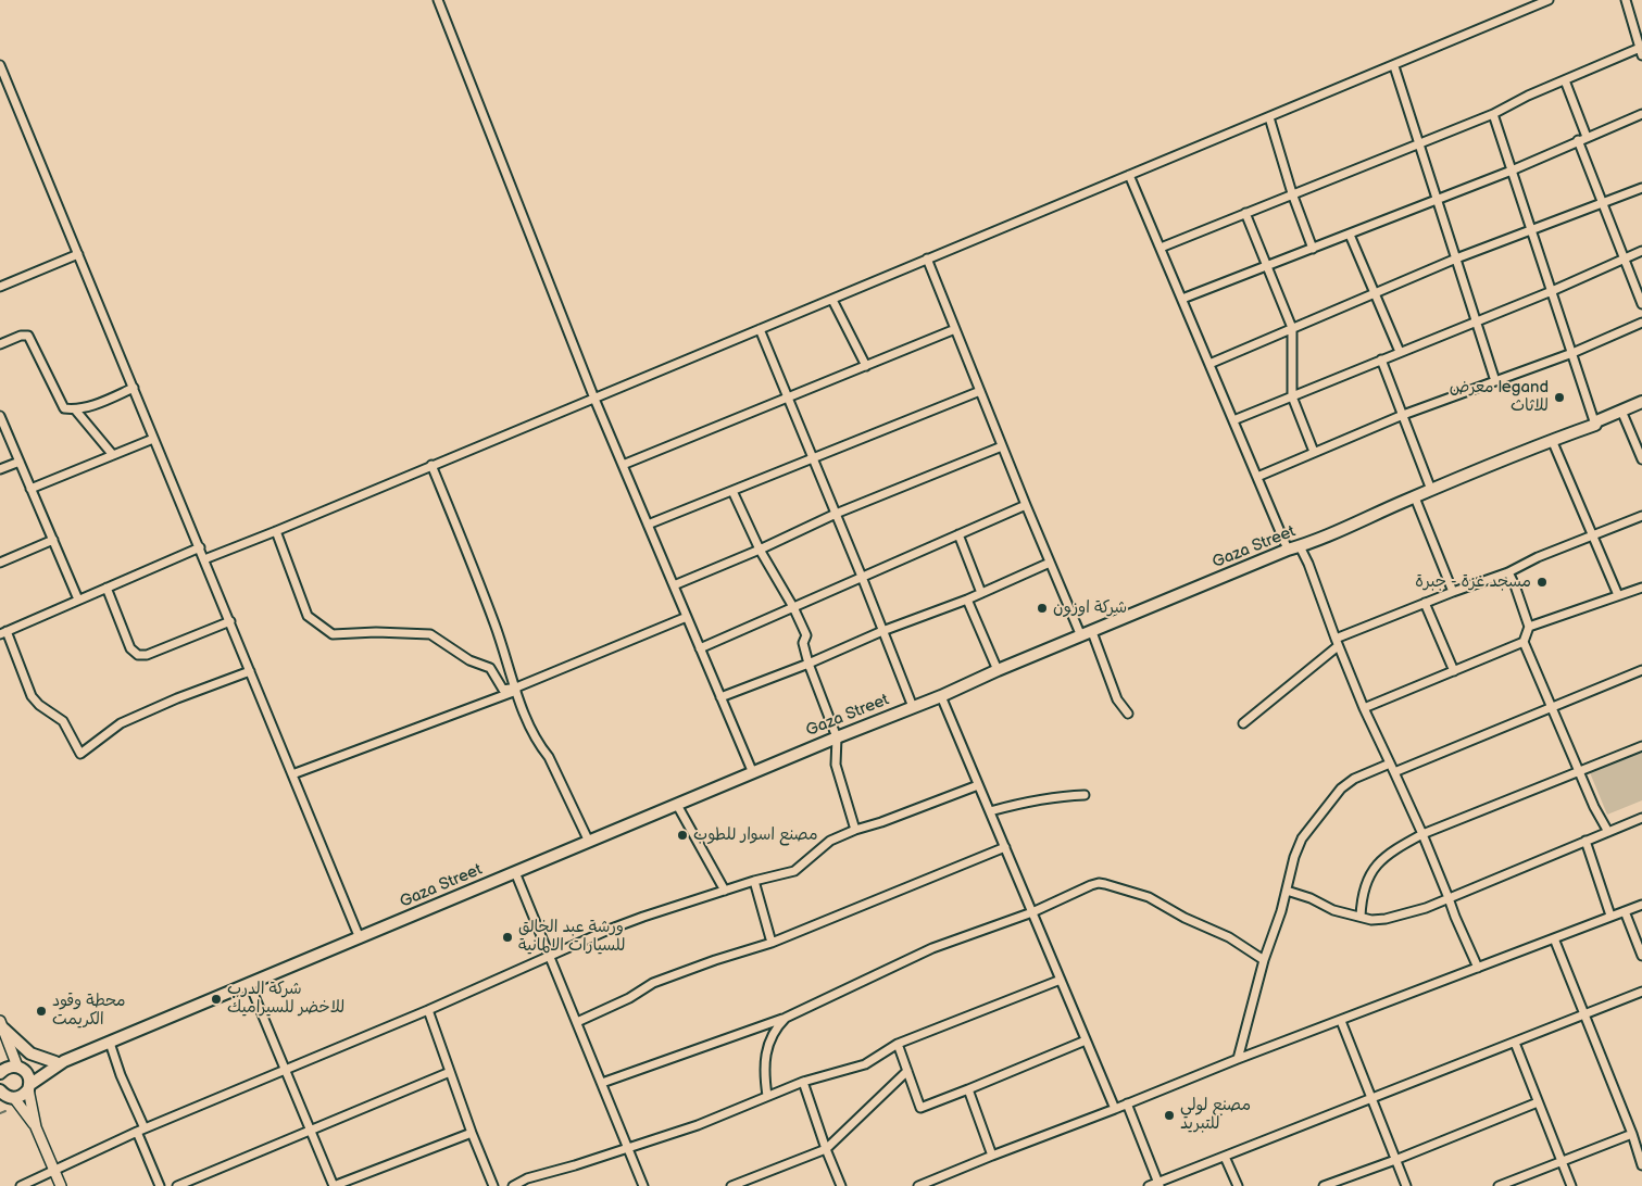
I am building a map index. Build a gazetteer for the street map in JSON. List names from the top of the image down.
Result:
{
  "streets": {
    "main road": ["Gaza Street"]
  },
  "places": [
    "معرض legand للاثاث",
    "مسجد غزة - جبرة",
    "شركة اوزون",
    "مصنع اسوار للطوب",
    "ورشة عبد الخالق للسيارات الالمانية",
    "شركة الدرب للاخضر للسيراميك",
    "محطة وقود الكريمت",
    "مصنع لولي للتبريد"
  ]
}
